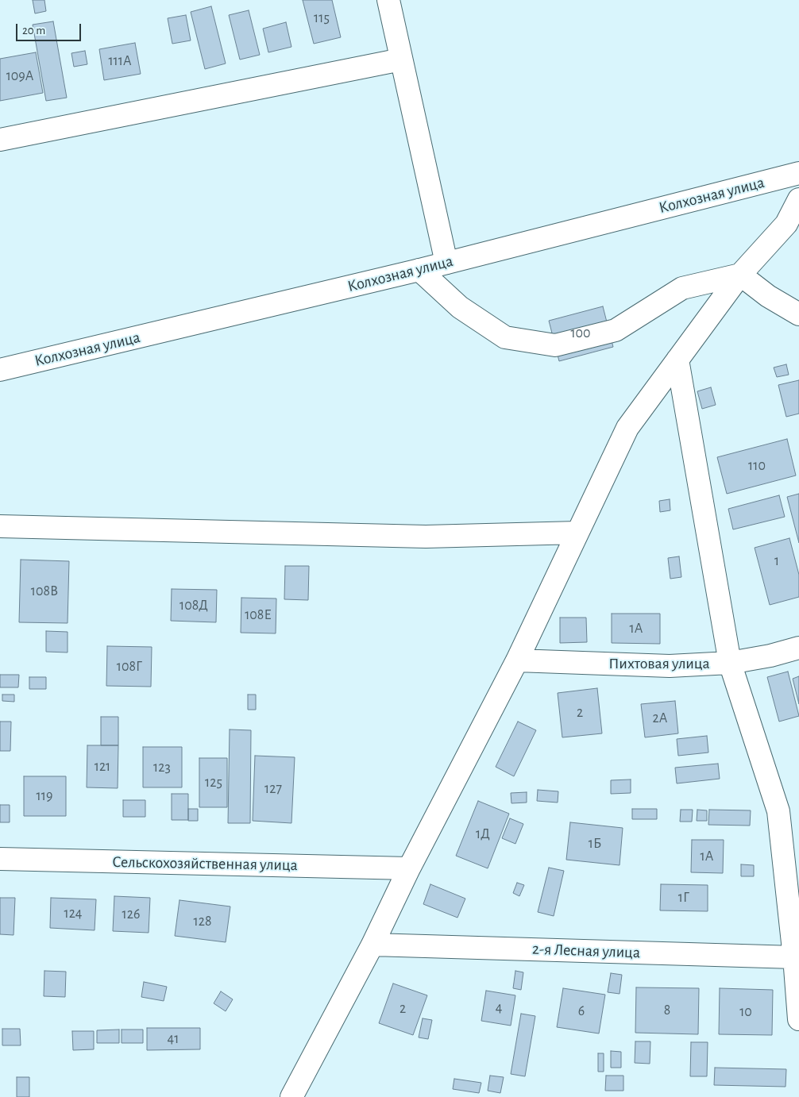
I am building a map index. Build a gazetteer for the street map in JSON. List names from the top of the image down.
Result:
{
  "streets": {
    "street": [
      "Колхозная улица",
      "Пихтовая улица",
      "Сельскохозяйственная улица",
      "2-я Лесная улица"
    ]
  },
  "house_numbers": [
    "115",
    "111А",
    "109А",
    "100",
    "110",
    "1",
    "108В",
    "108Д",
    "108Е",
    "1А",
    "108Г",
    "2",
    "2А",
    "121",
    "123",
    "125",
    "127",
    "119",
    "1Д",
    "1Б",
    "1А",
    "1Г",
    "124",
    "126",
    "128",
    "4",
    "2",
    "8",
    "6",
    "10",
    "41"
  ],
  "scale_bar": "20 m"
}
